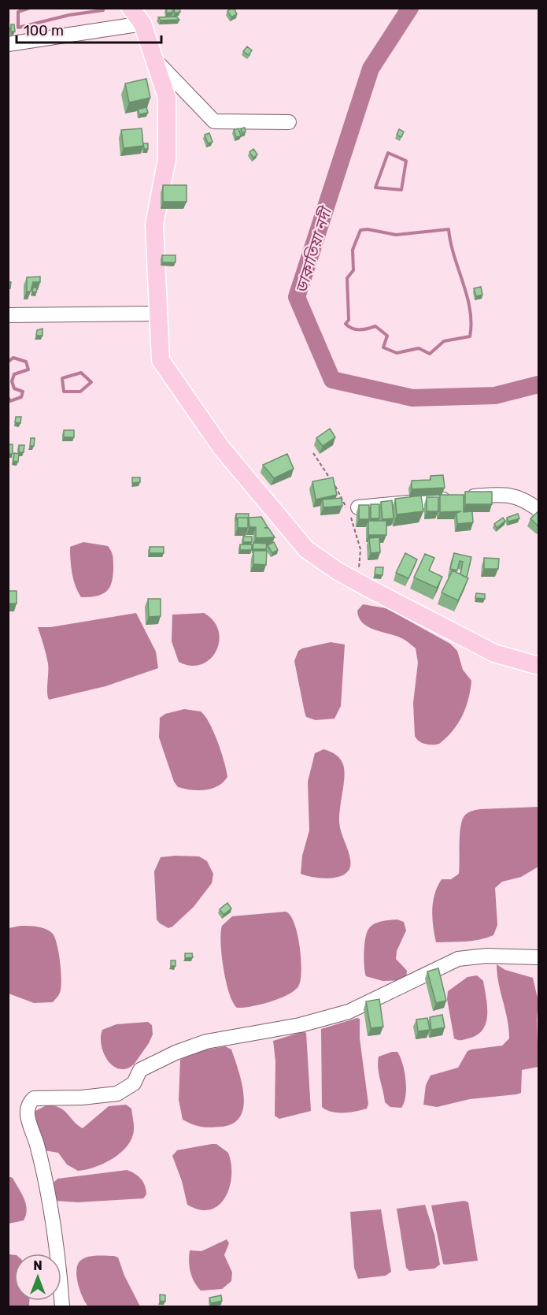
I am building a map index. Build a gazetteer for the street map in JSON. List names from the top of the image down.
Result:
{
  "water": ["ডাকাতিয়া নদী"],
  "scale_bar": "100 m",
  "north": "top"
}
